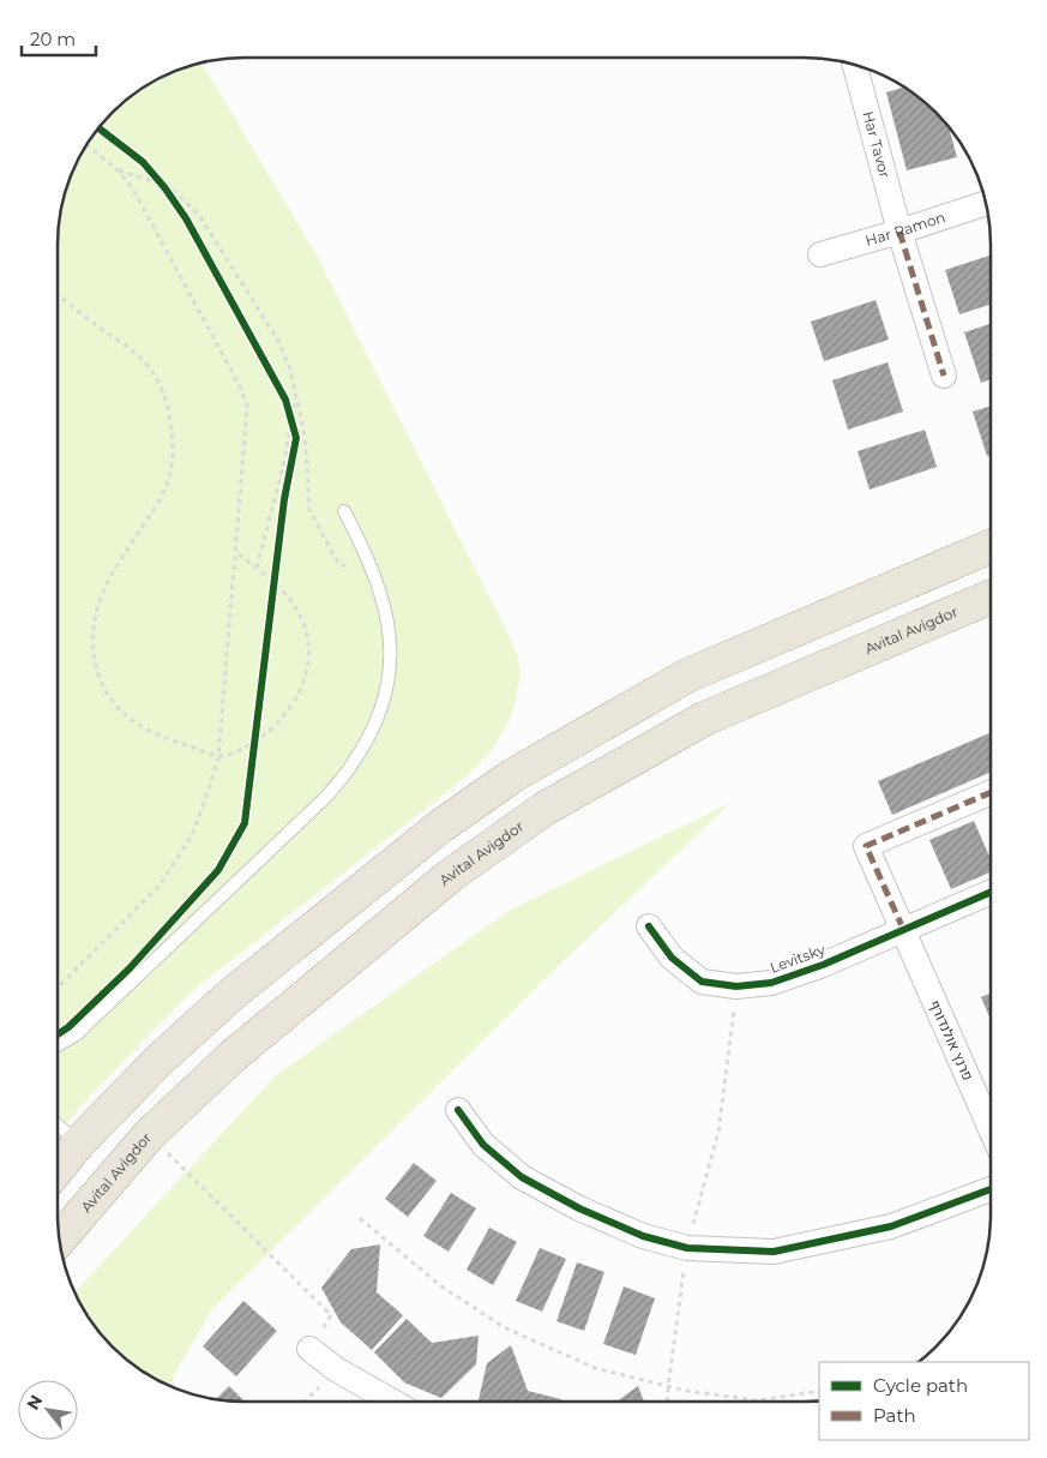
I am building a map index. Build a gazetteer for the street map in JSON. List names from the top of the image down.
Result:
{
  "streets": {
    "main road": ["Avital Avigdor"],
    "street": [
      "Har Tavor",
      "Har Ramon",
      "Levitsky",
      "פרנץ אולנדורף"
    ]
  },
  "crossings": [
    ["Har Tavor", "Har Ramon"],
    ["Levitsky", "פרנץ אולנדורף"]
  ],
  "legend": ["Cycle path", "Path"],
  "scale_bar": "20 m",
  "north": "top left"
}
